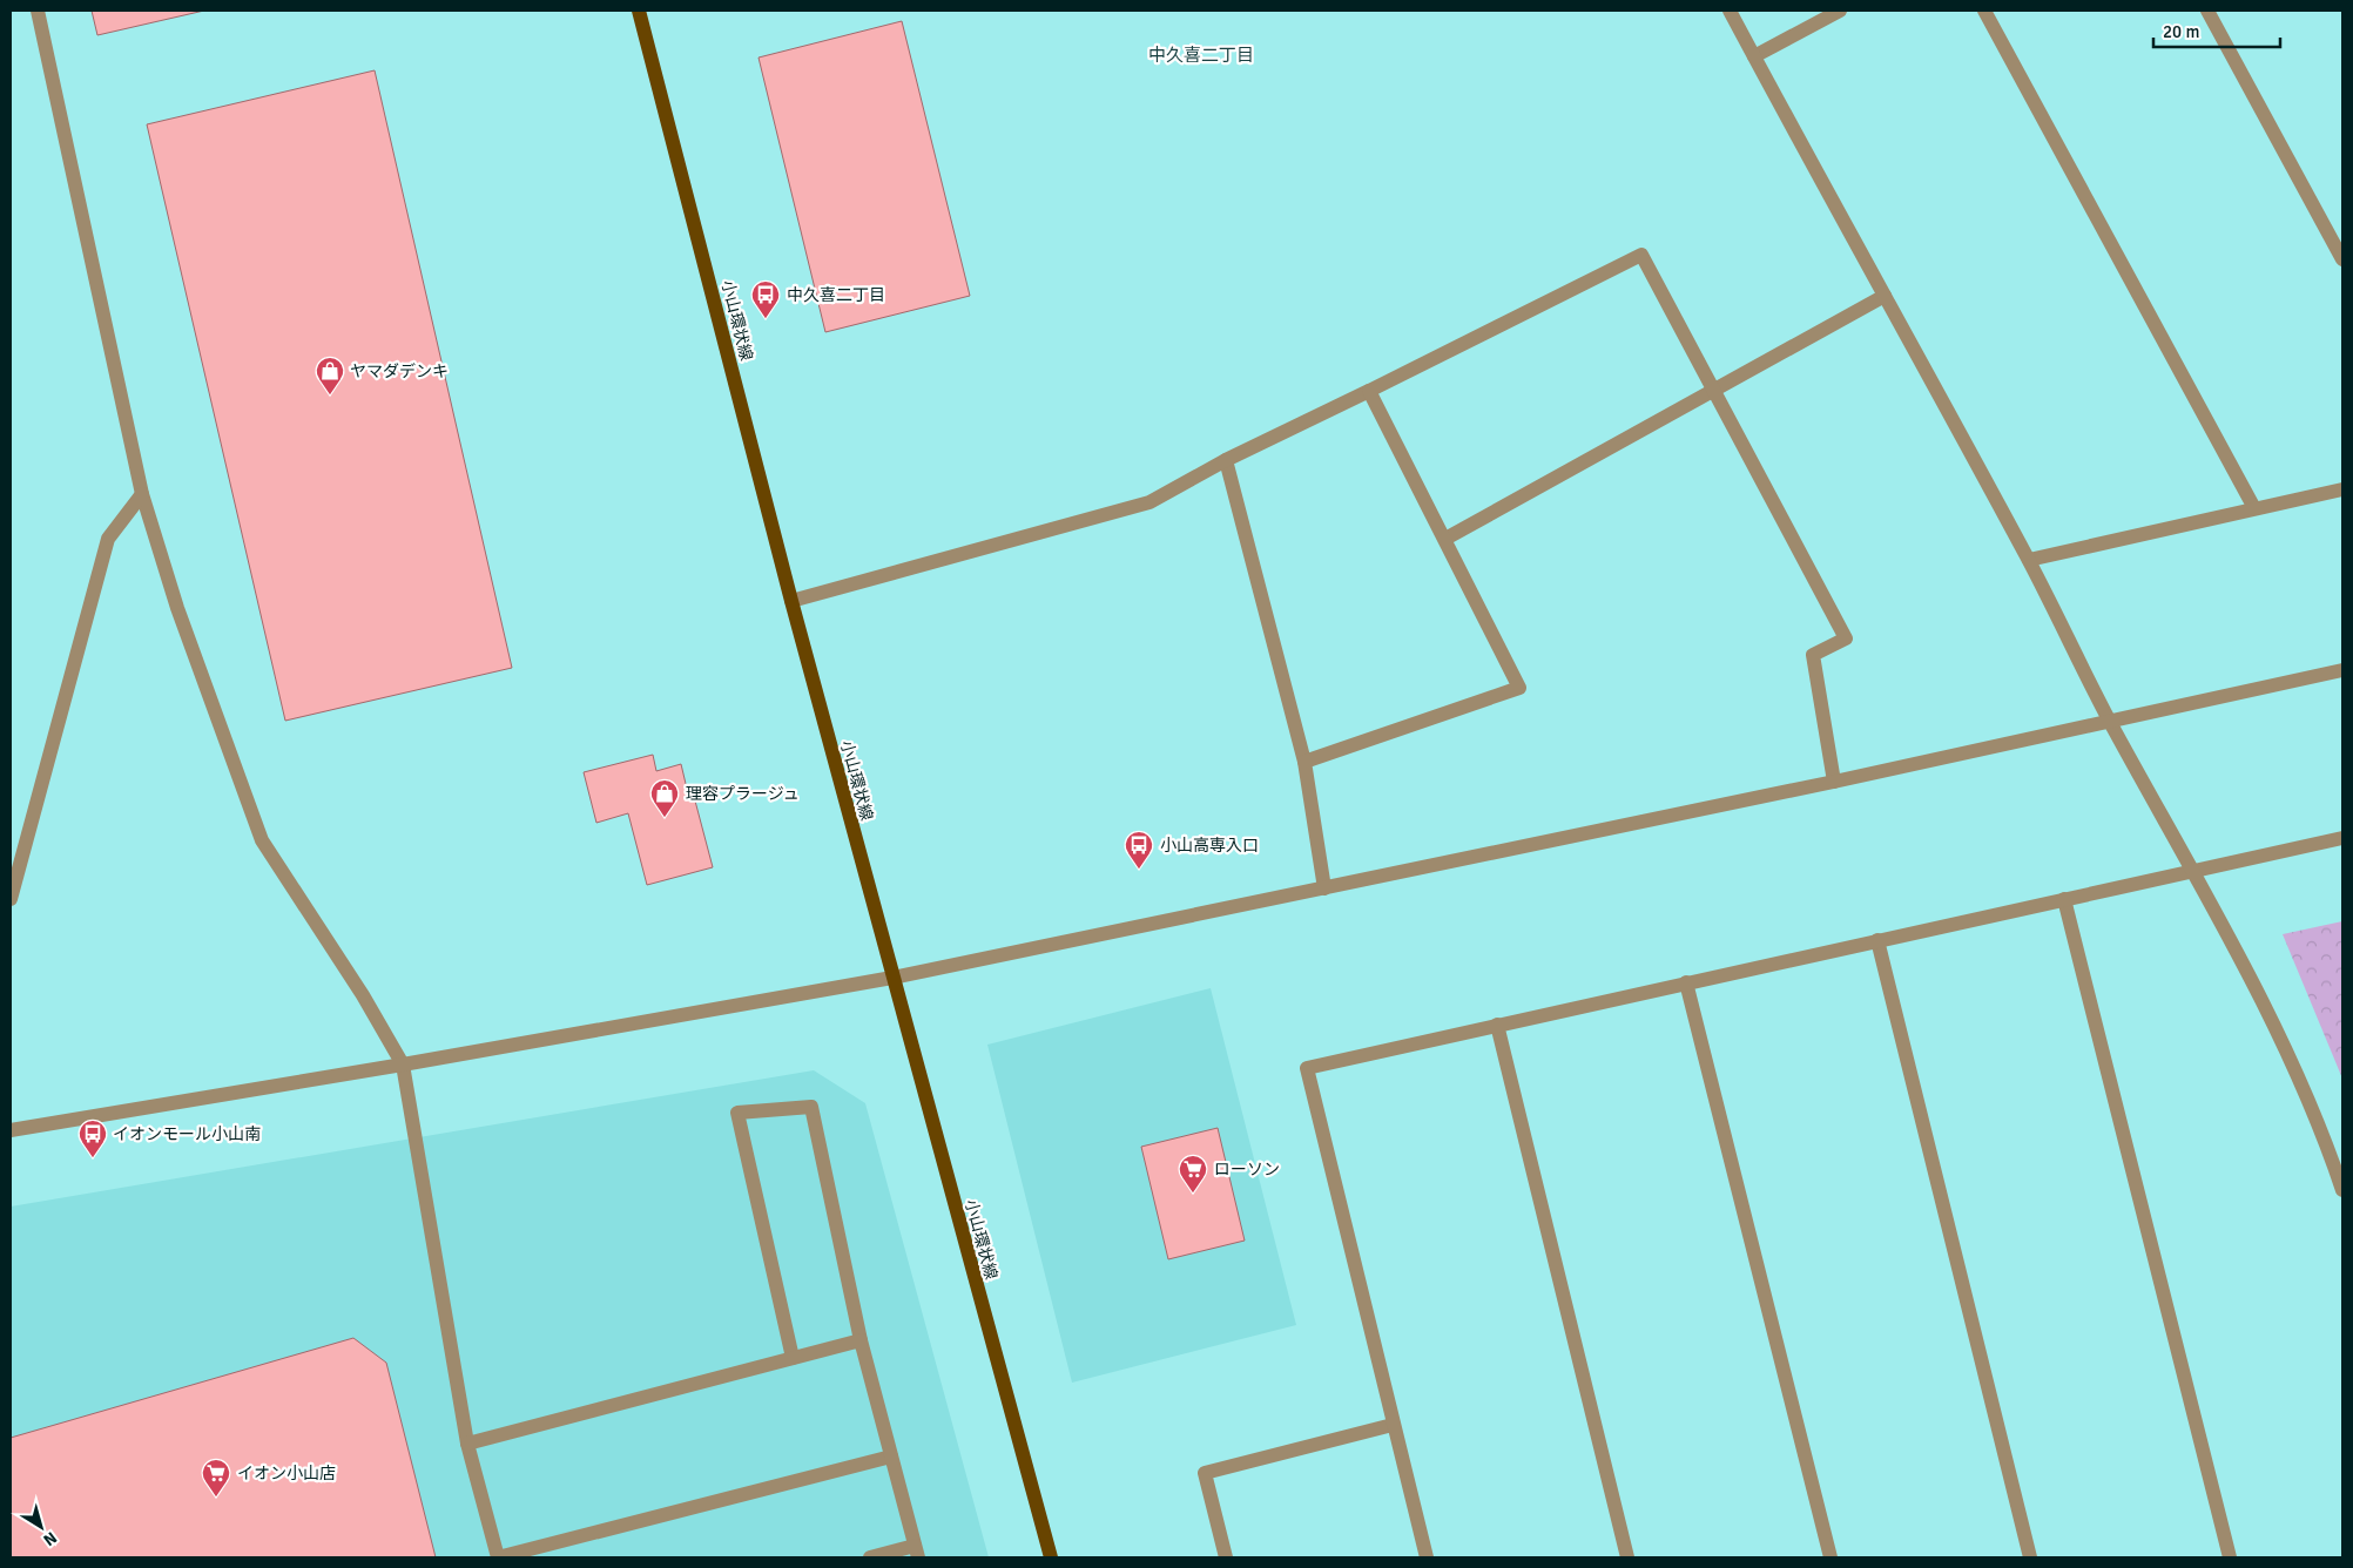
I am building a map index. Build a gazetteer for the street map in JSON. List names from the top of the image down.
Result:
{
  "streets": {
    "main road": ["小山環状線"]
  },
  "districts": ["中久喜二丁目"],
  "places": {
    "bus stop": ["中久喜二丁目", "小山高専入口", "イオンモール小山南"],
    "shop": ["ヤマダデンキ", "理容プラージュ"],
    "supermarket": ["ローソン", "イオン小山店"]
  },
  "scale_bar": "20 m",
  "north": "bottom right"
}
